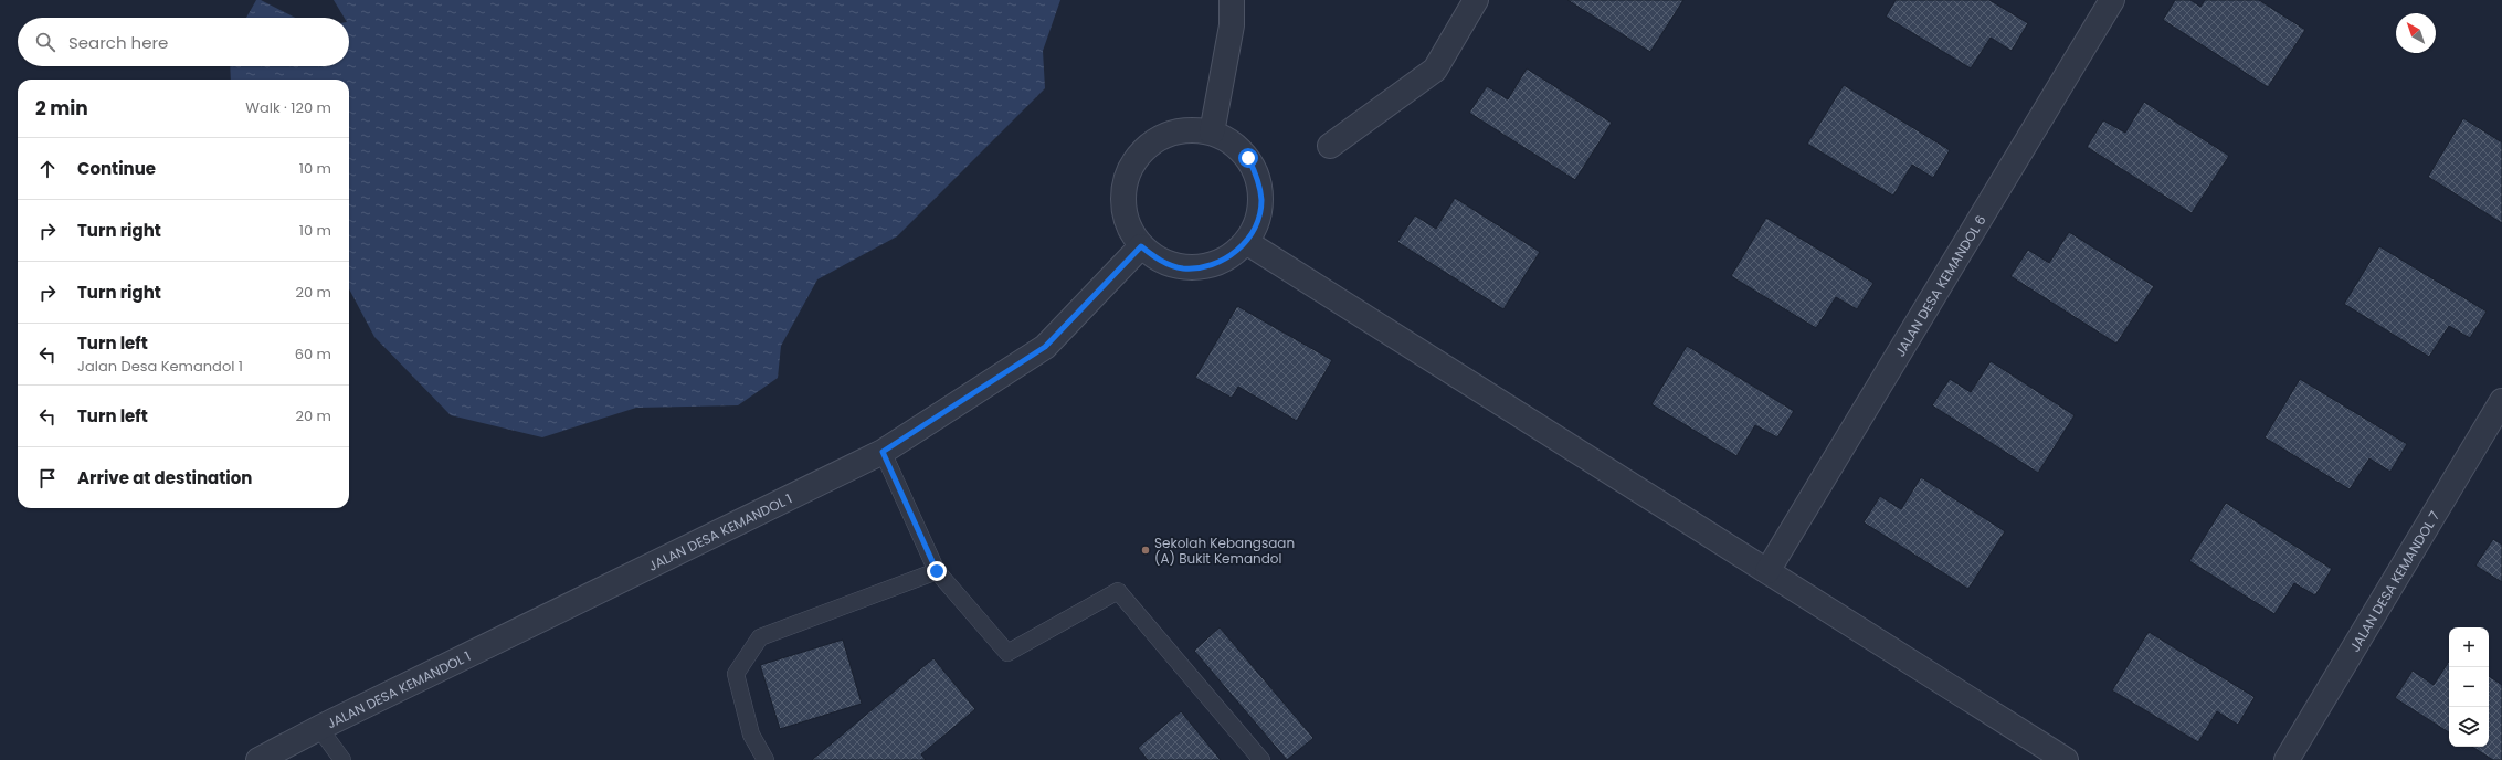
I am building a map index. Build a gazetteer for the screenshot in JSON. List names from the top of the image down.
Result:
{
  "streets": {
    "street": ["JALAN DESA KEMANDOL 6", "JALAN DESA KEMANDOL 1", "JALAN DESA KEMANDOL 7"]
  },
  "places": ["Sekolah Kebangsaan (A) Bukit Kemandol"],
  "north": "top left",
  "page": {
    "search": "Search here",
    "heading": ["2 min", "Walk · 120 m"],
    "list": [
      ["Continue", "10 m"],
      ["Turn right", "10 m"],
      ["Turn right", "20 m"],
      ["Turn left", "Jalan Desa Kemandol 1", "60 m"],
      ["Turn left", "20 m"],
      "Arrive at destination"
    ],
    "map_buttons": ["+", "−"]
  }
}
